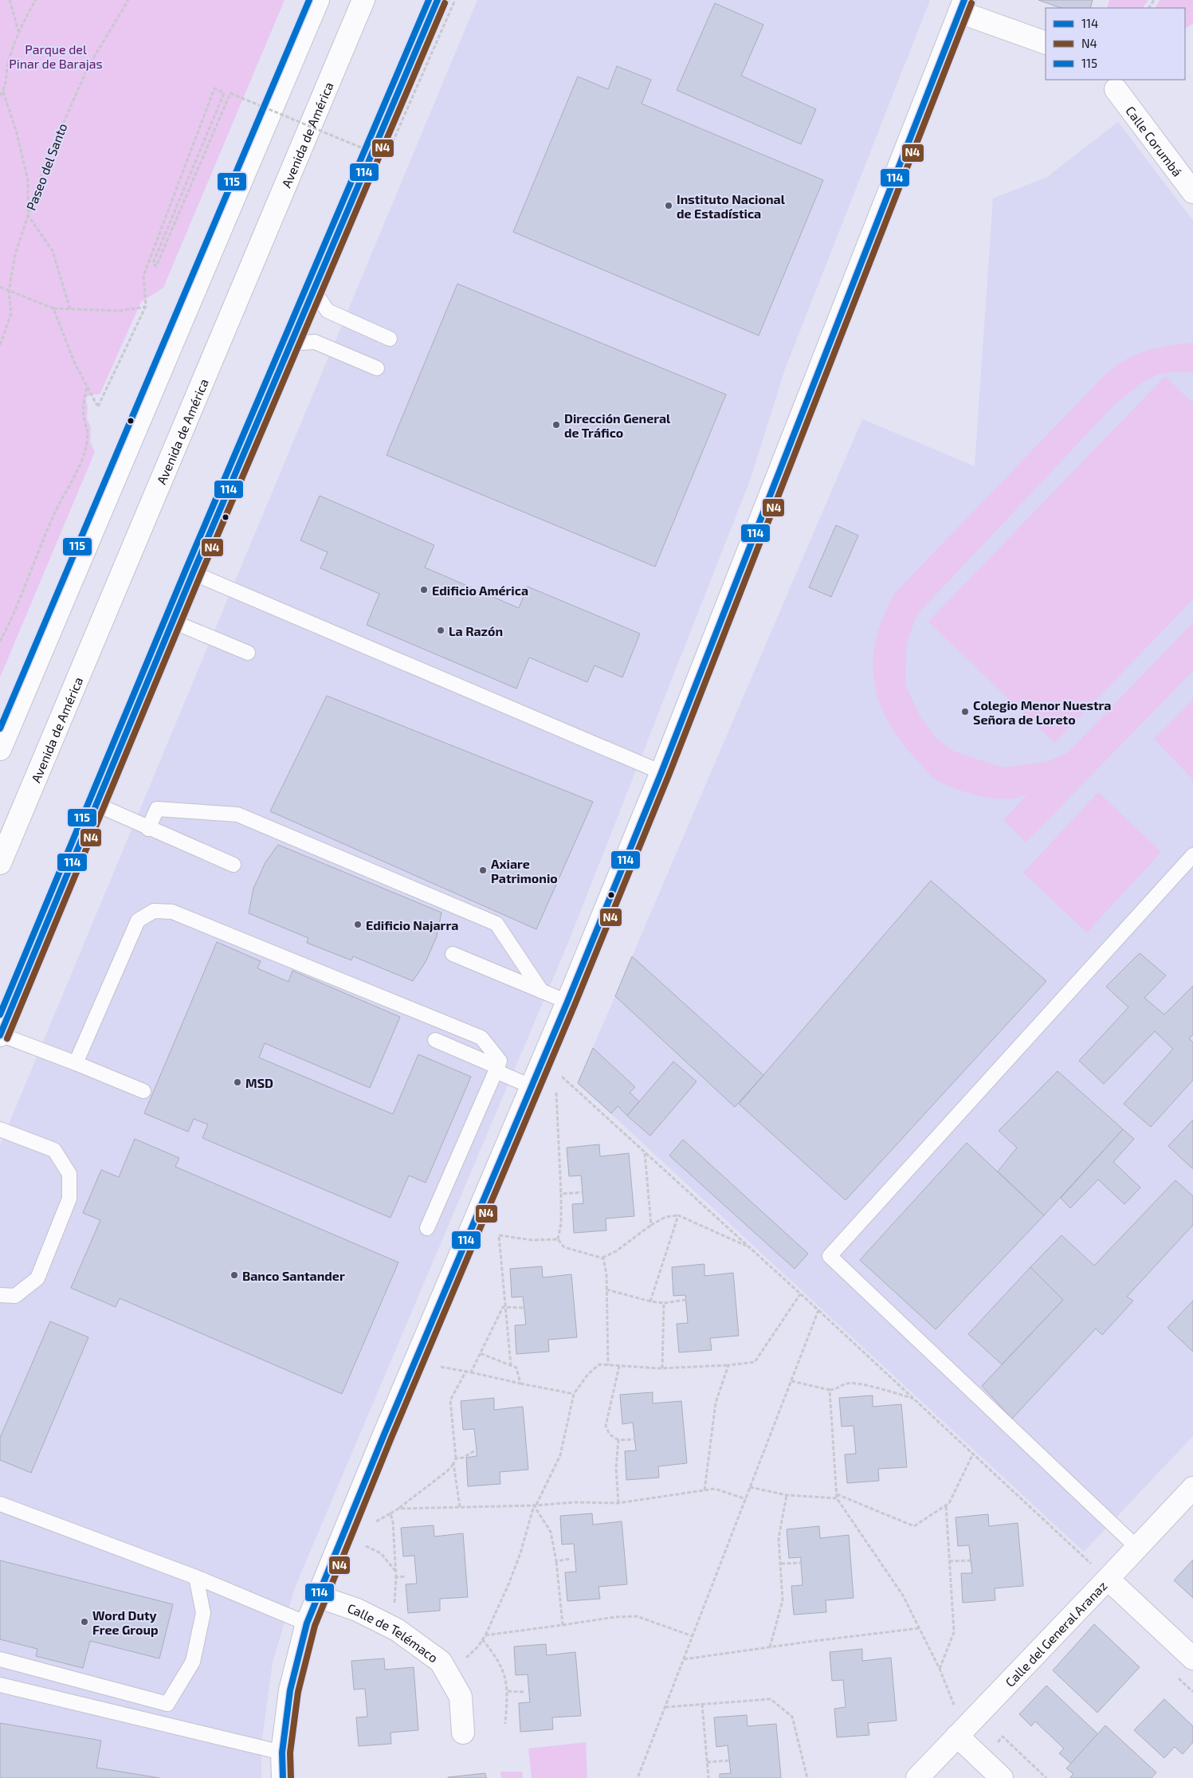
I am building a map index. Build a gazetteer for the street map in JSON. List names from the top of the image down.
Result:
{
  "streets": {
    "main road": [
      "Avenida de América",
      "Calle Corumbá",
      "Calle de Telémaco",
      "Calle del General Aranaz"
    ],
    "path": ["Paseo del Santo"]
  },
  "parks": ["Parque del Pinar de Barajas"],
  "places": [
    "Instituto Nacional de Estadística",
    "Dirección General de Tráfico",
    "Edificio América",
    "La Razón",
    "Colegio Menor Nuestra Señora de Loreto",
    "Axiare Patrimonio",
    "Edificio Najarra",
    "MSD",
    "Banco Santander",
    "Word Duty Free Group"
  ],
  "lines": ["transit line 114", "transit line 115", "transit line N4"],
  "legend": ["114", "N4", "115"]
}
